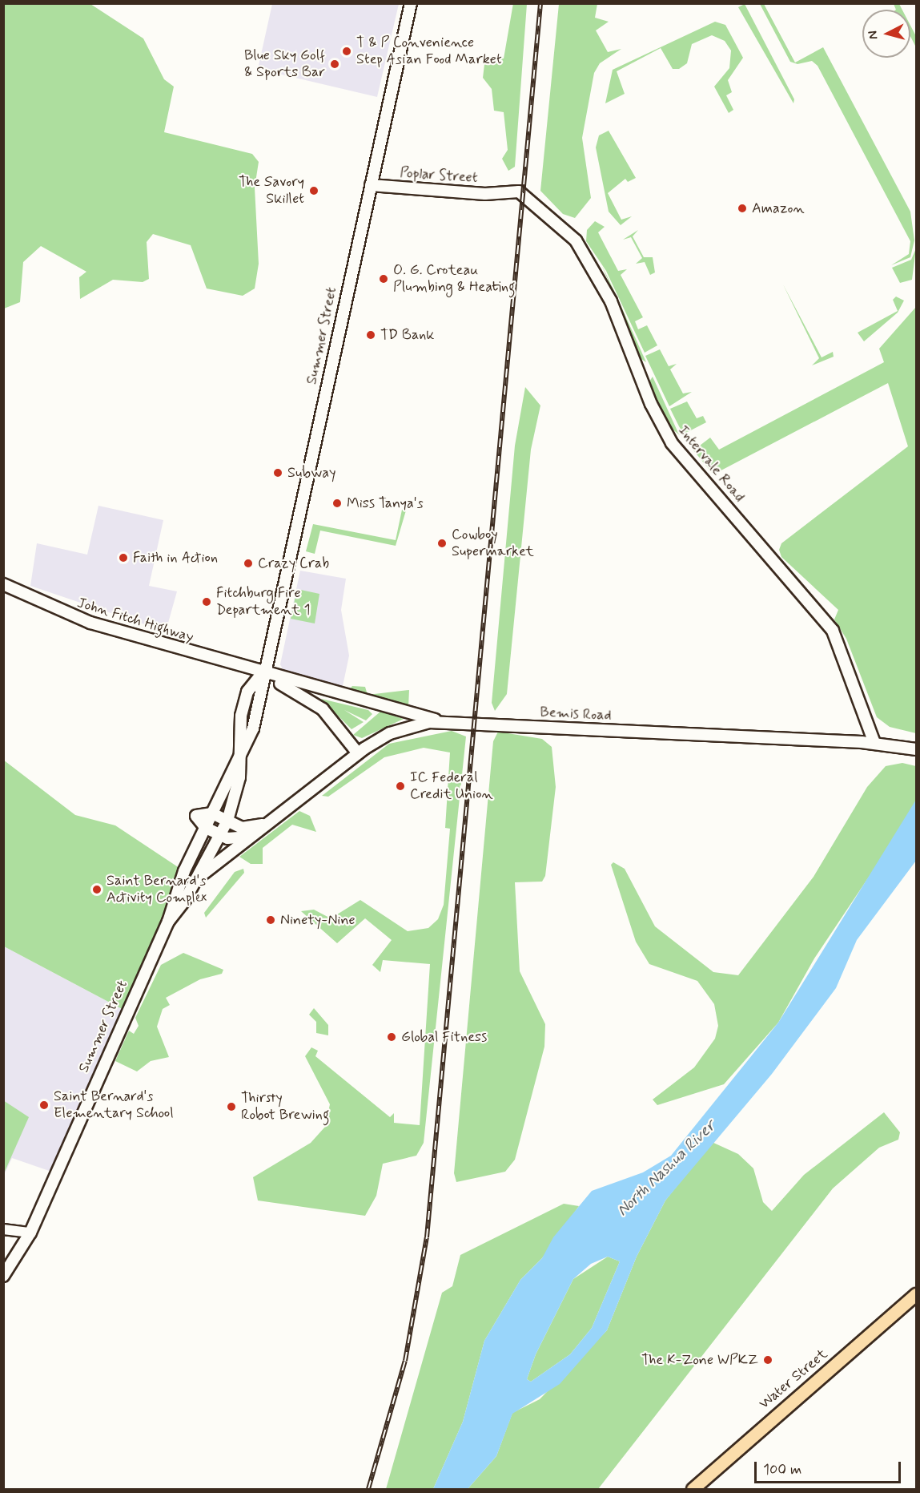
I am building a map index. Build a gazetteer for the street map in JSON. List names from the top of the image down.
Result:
{
  "streets": {
    "highway": ["Water Street"],
    "main road": [
      "Poplar Street",
      "Summer Street",
      "Intervale Road",
      "John Fitch Highway",
      "Bemis Road"
    ]
  },
  "crossings": [
    ["Poplar Street", "Summer Street"],
    ["Poplar Street", "Intervale Road"],
    ["Summer Street", "John Fitch Highway"],
    ["Summer Street", "Bemis Road"],
    ["Intervale Road", "Bemis Road"],
    ["John Fitch Highway", "Bemis Road"]
  ],
  "water": ["North Nashua River"],
  "places": [
    "T & P Convenience Step Asian Food Market",
    "Blue Sky Golf & Sports Bar",
    "The Savory Skillet",
    "Amazon",
    "O. G. Croteau Plumbing & Heating",
    "TD Bank",
    "Subway",
    "Miss Tanya's",
    "Cowboy Supermarket",
    "Faith in Action",
    "Crazy Crab",
    "Fitchburg Fire Department 1",
    "IC Federal Credit Union",
    "Saint Bernard's Activity Complex",
    "Ninety-Nine",
    "Global Fitness",
    "Saint Bernard's Elementary School",
    "Thirsty Robot Brewing",
    "The K-Zone WPKZ"
  ],
  "scale_bar": "100 m",
  "north": "left"
}
